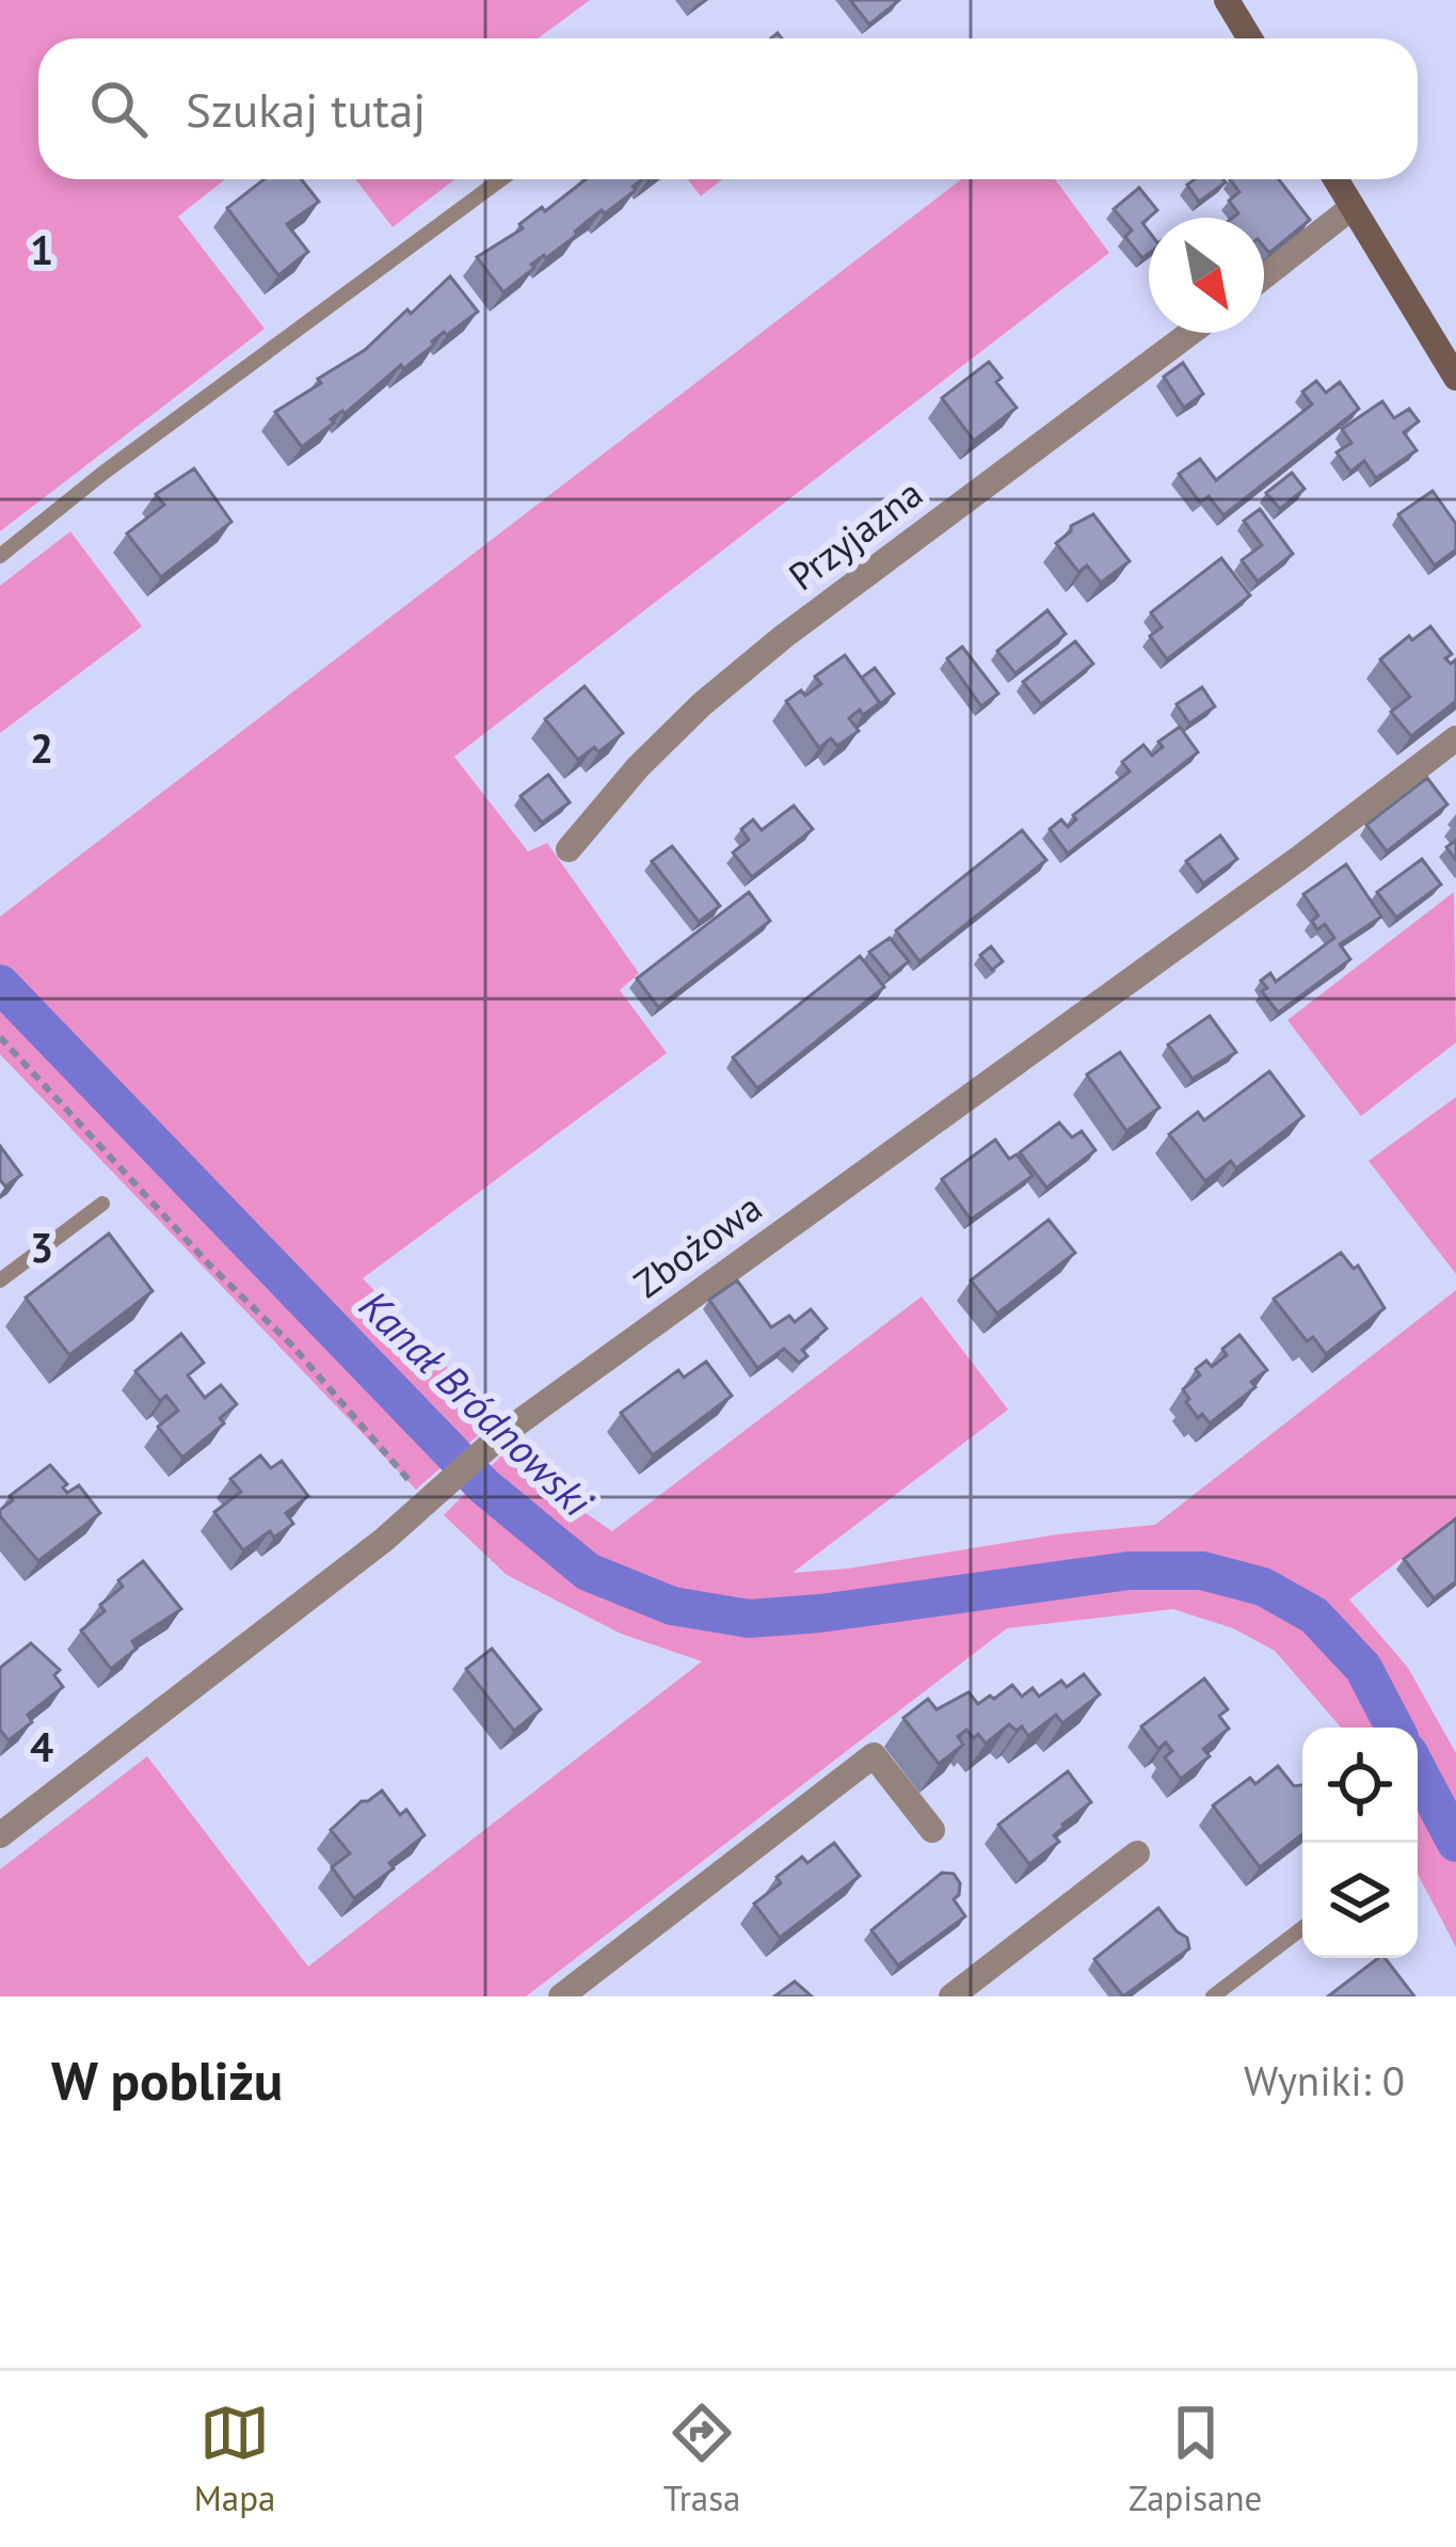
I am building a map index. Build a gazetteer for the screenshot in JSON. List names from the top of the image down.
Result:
{
  "streets": {
    "street": ["Przyjazna", "Zbożowa"]
  },
  "water": ["Kanał Bródnowski"],
  "north": "bottom right",
  "page": {
    "search": "Szukaj tutaj",
    "heading": ["W pobliżu", "Wyniki: 0"],
    "nav": ["Mapa", "Trasa", "Zapisane"]
  },
  "grid": {
    "rows": [
      "1",
      "2",
      "3",
      "4"
    ]
  }
}
